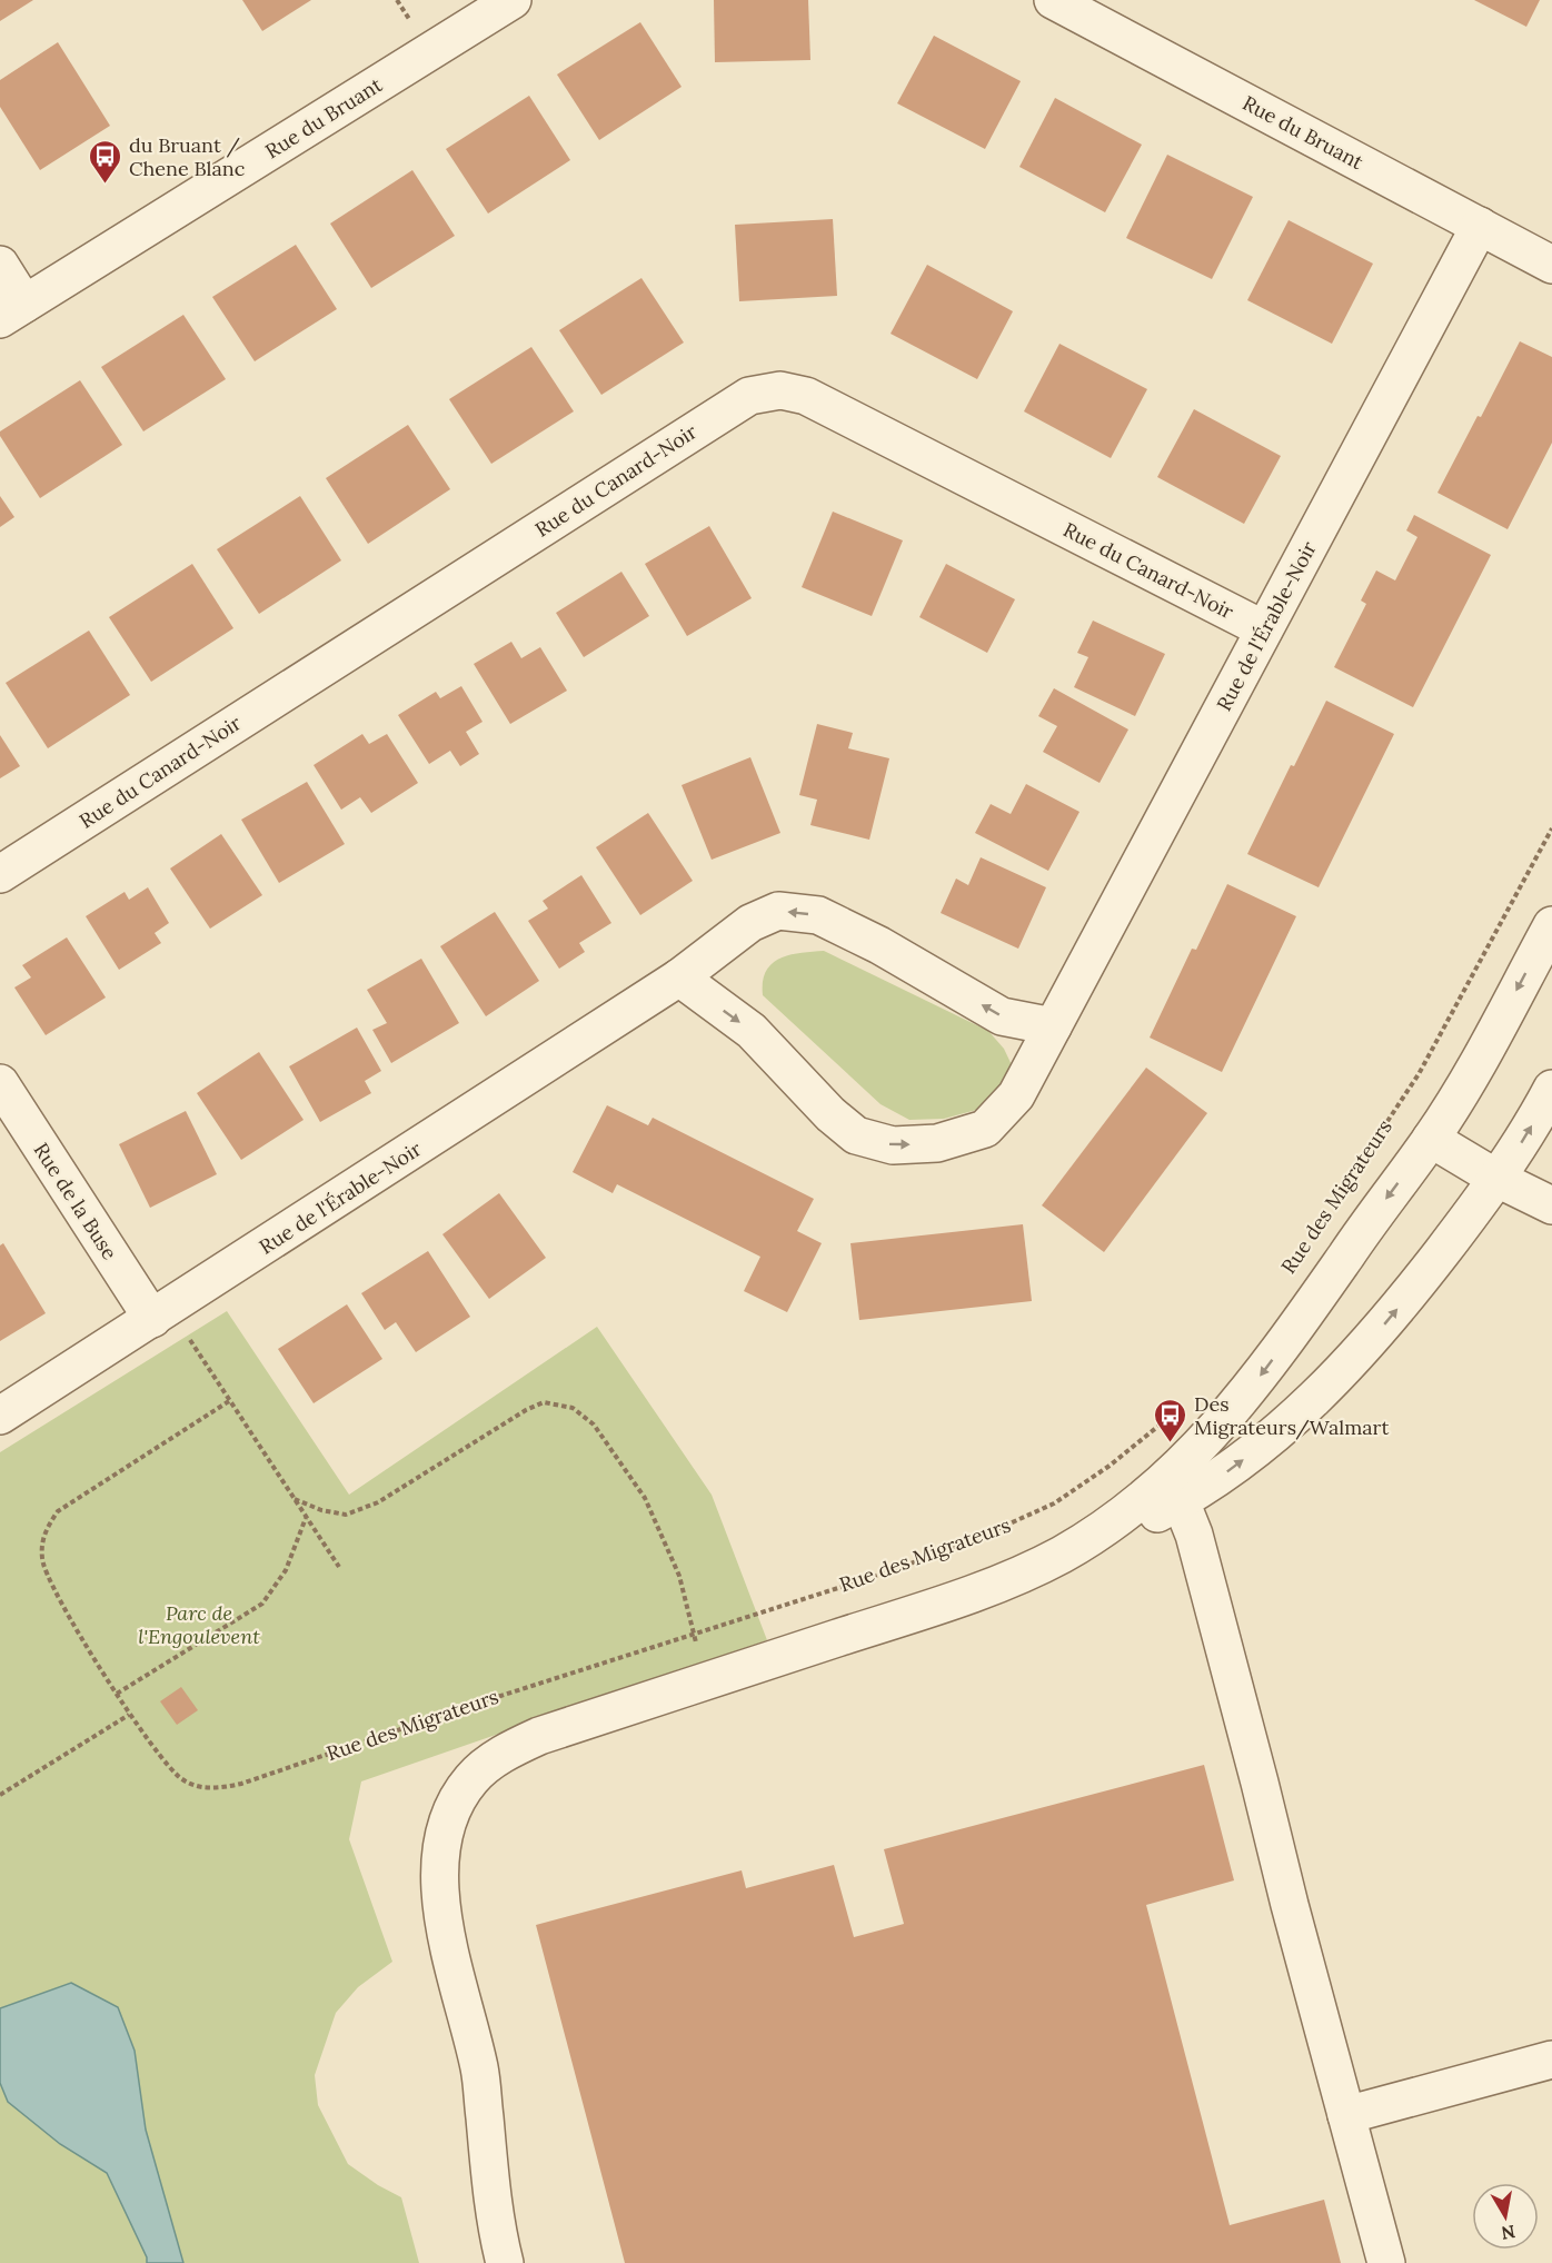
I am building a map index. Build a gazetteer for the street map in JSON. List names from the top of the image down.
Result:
{
  "streets": {
    "street": [
      "Rue du Bruant",
      "Rue du Canard-Noir",
      "Rue de l'Érable-Noir",
      "Rue des Migrateurs",
      "Rue de la Buse"
    ]
  },
  "crossings": [
    ["Rue du Bruant", "Rue de l'Érable-Noir"],
    ["Rue du Canard-Noir", "Rue de l'Érable-Noir"],
    ["Rue de l'Érable-Noir", "Rue de la Buse"]
  ],
  "parks": ["Parc de l'Engoulevent"],
  "places": {
    "bus stop": ["du Bruant / Chene Blanc", "Des Migrateurs/Walmart"]
  },
  "north": "bottom"
}
